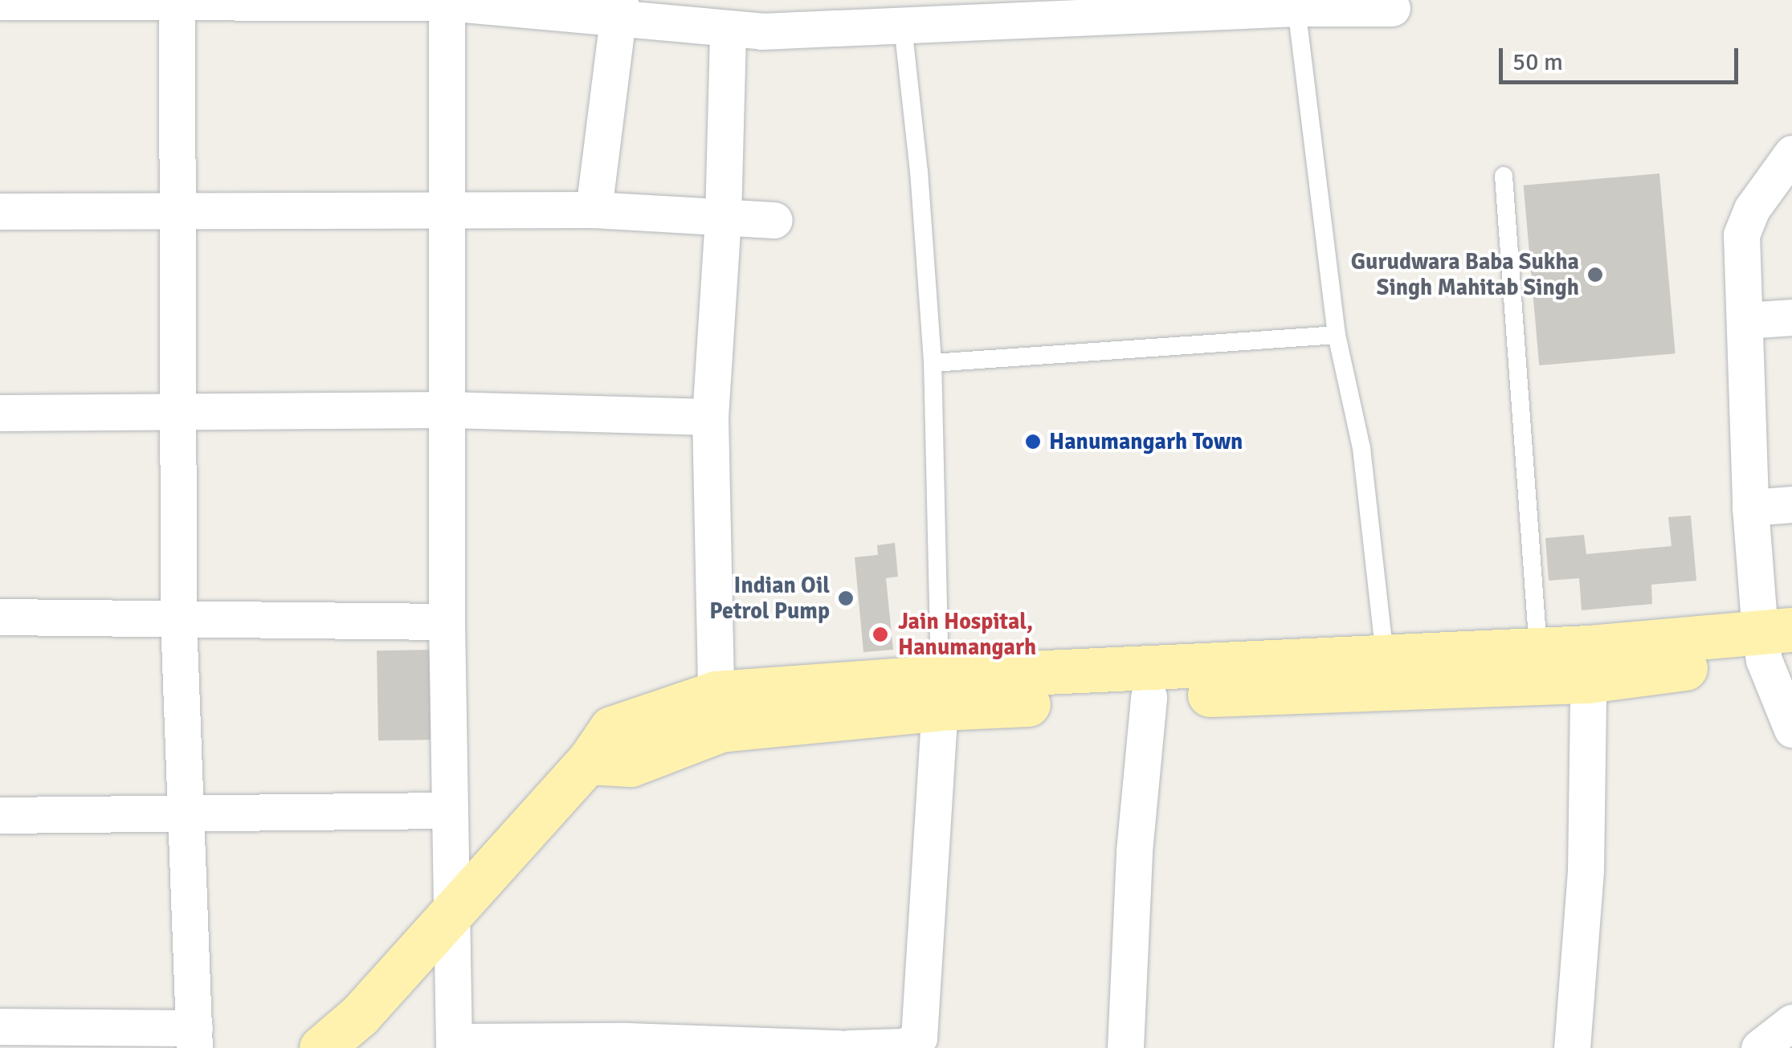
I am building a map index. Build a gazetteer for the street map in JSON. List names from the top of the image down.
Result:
{
  "places": [
    "Gurudwara Baba Sukha Singh Mahitab Singh",
    "Hanumangarh Town",
    "Indian Oil Petrol Pump",
    "Jain Hospital, Hanumangarh"
  ],
  "scale_bar": "50 m"
}
